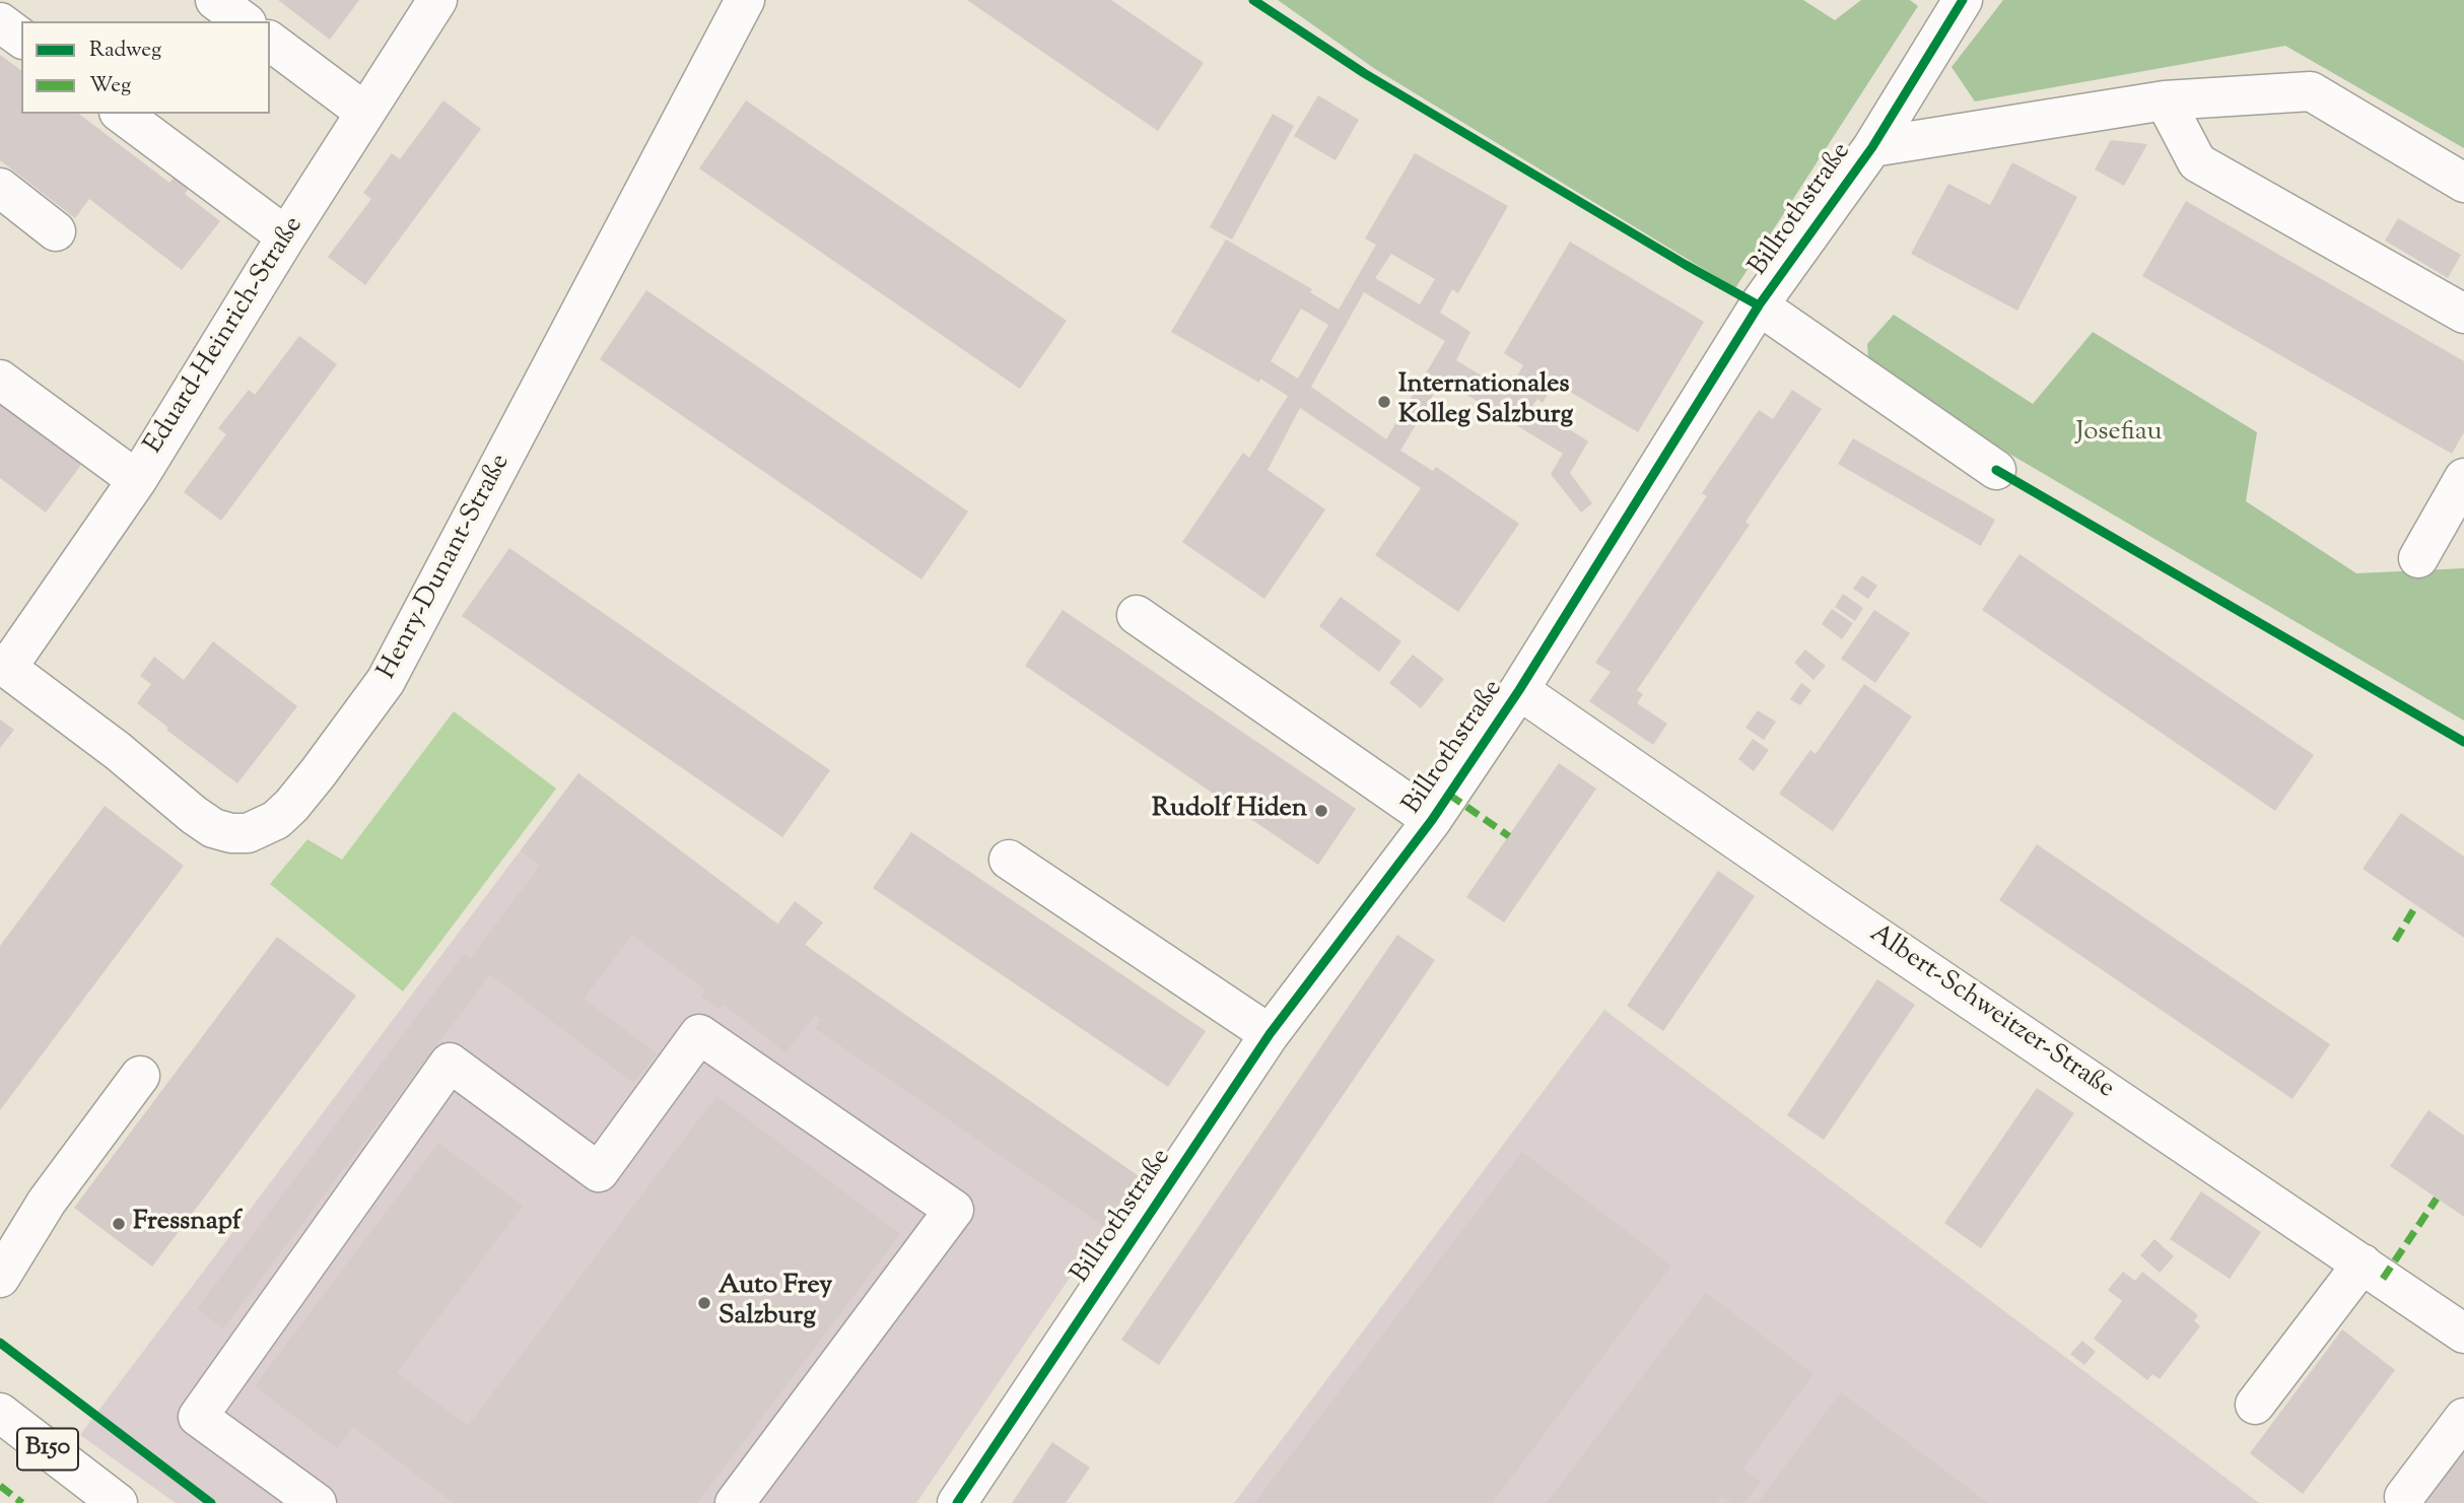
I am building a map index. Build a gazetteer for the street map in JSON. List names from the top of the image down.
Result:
{
  "streets": {
    "street": [
      "Billrothstraße",
      "Eduard-Heinrich-Straße",
      "Henry-Dunant-Straße",
      "Albert-Schweitzer-Straße",
      "B150"
    ]
  },
  "crossings": [
    ["Billrothstraße", "Albert-Schweitzer-Straße"],
    ["Eduard-Heinrich-Straße", "Henry-Dunant-Straße"]
  ],
  "parks": ["Josefiau"],
  "places": [
    "Internationales Kolleg Salzburg",
    "Rudolf Hiden",
    "Fressnapf",
    "Auto Frey Salzburg"
  ],
  "legend": ["Radweg", "Weg"]
}
